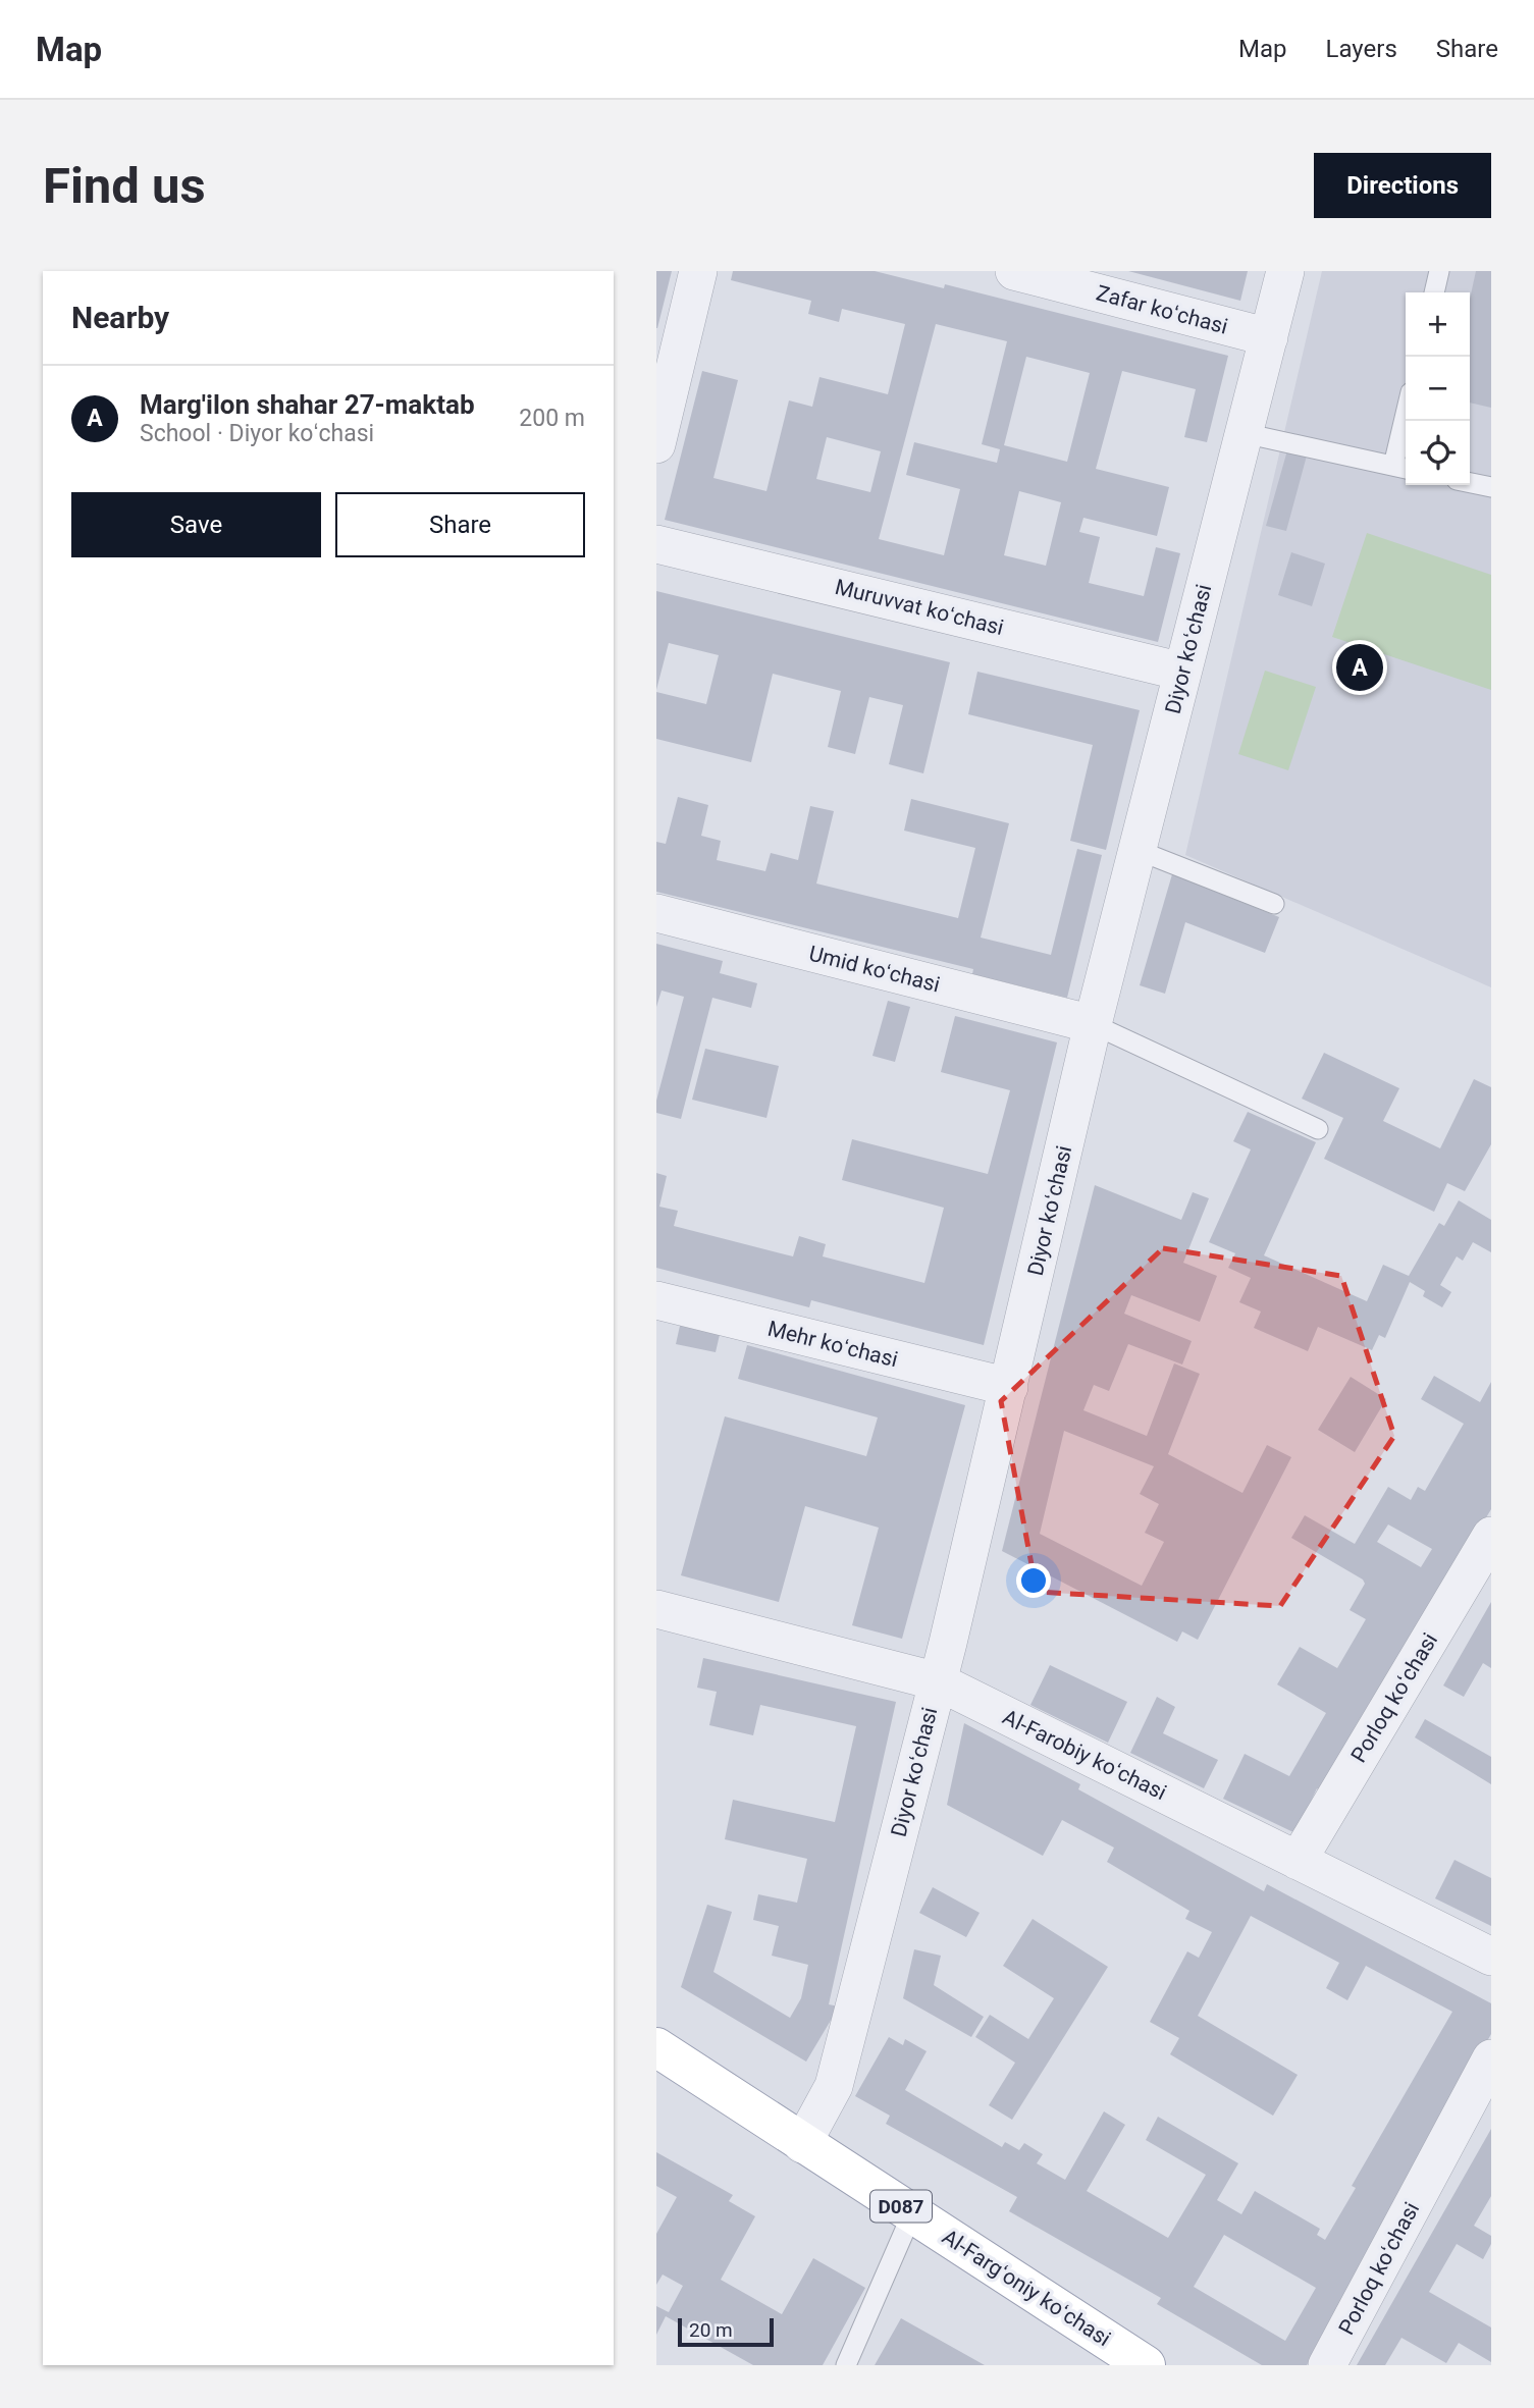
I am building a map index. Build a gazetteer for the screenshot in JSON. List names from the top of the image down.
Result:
{
  "streets": {
    "main road": ["D087", "Al-Fargʻoniy koʻchasi"],
    "street": [
      "Zafar koʻchasi",
      "Muruvvat koʻchasi",
      "Diyor koʻchasi",
      "Umid koʻchasi",
      "Mehr koʻchasi",
      "Porloq koʻchasi",
      "Al-Farobiy koʻchasi"
    ]
  },
  "crossings": [
    ["Zafar koʻchasi", "Diyor koʻchasi"],
    ["Muruvvat koʻchasi", "Diyor koʻchasi"],
    ["Diyor koʻchasi", "Umid koʻchasi"],
    ["Diyor koʻchasi", "Mehr koʻchasi"],
    ["Diyor koʻchasi", "Al-Farobiy koʻchasi"],
    ["Diyor koʻchasi", "Al-Fargʻoniy koʻchasi"],
    ["Porloq koʻchasi", "Al-Farobiy koʻchasi"]
  ],
  "scale_bar": "20 m",
  "page": {
    "header": "Map",
    "nav": ["Map", "Layers", "Share"],
    "buttons": [
      "Directions",
      ["Save", "Share"]
    ],
    "title": "Find us",
    "heading": "Nearby",
    "map_buttons": ["+", "−"],
    "list": [
      {
        "mark": "A",
        "name": "Marg'ilon shahar 27-maktab",
        "note": "School · Diyor koʻchasi",
        "value": "200 m"
      }
    ],
    "pins": "A",
    "scale": "20 m"
  }
}
